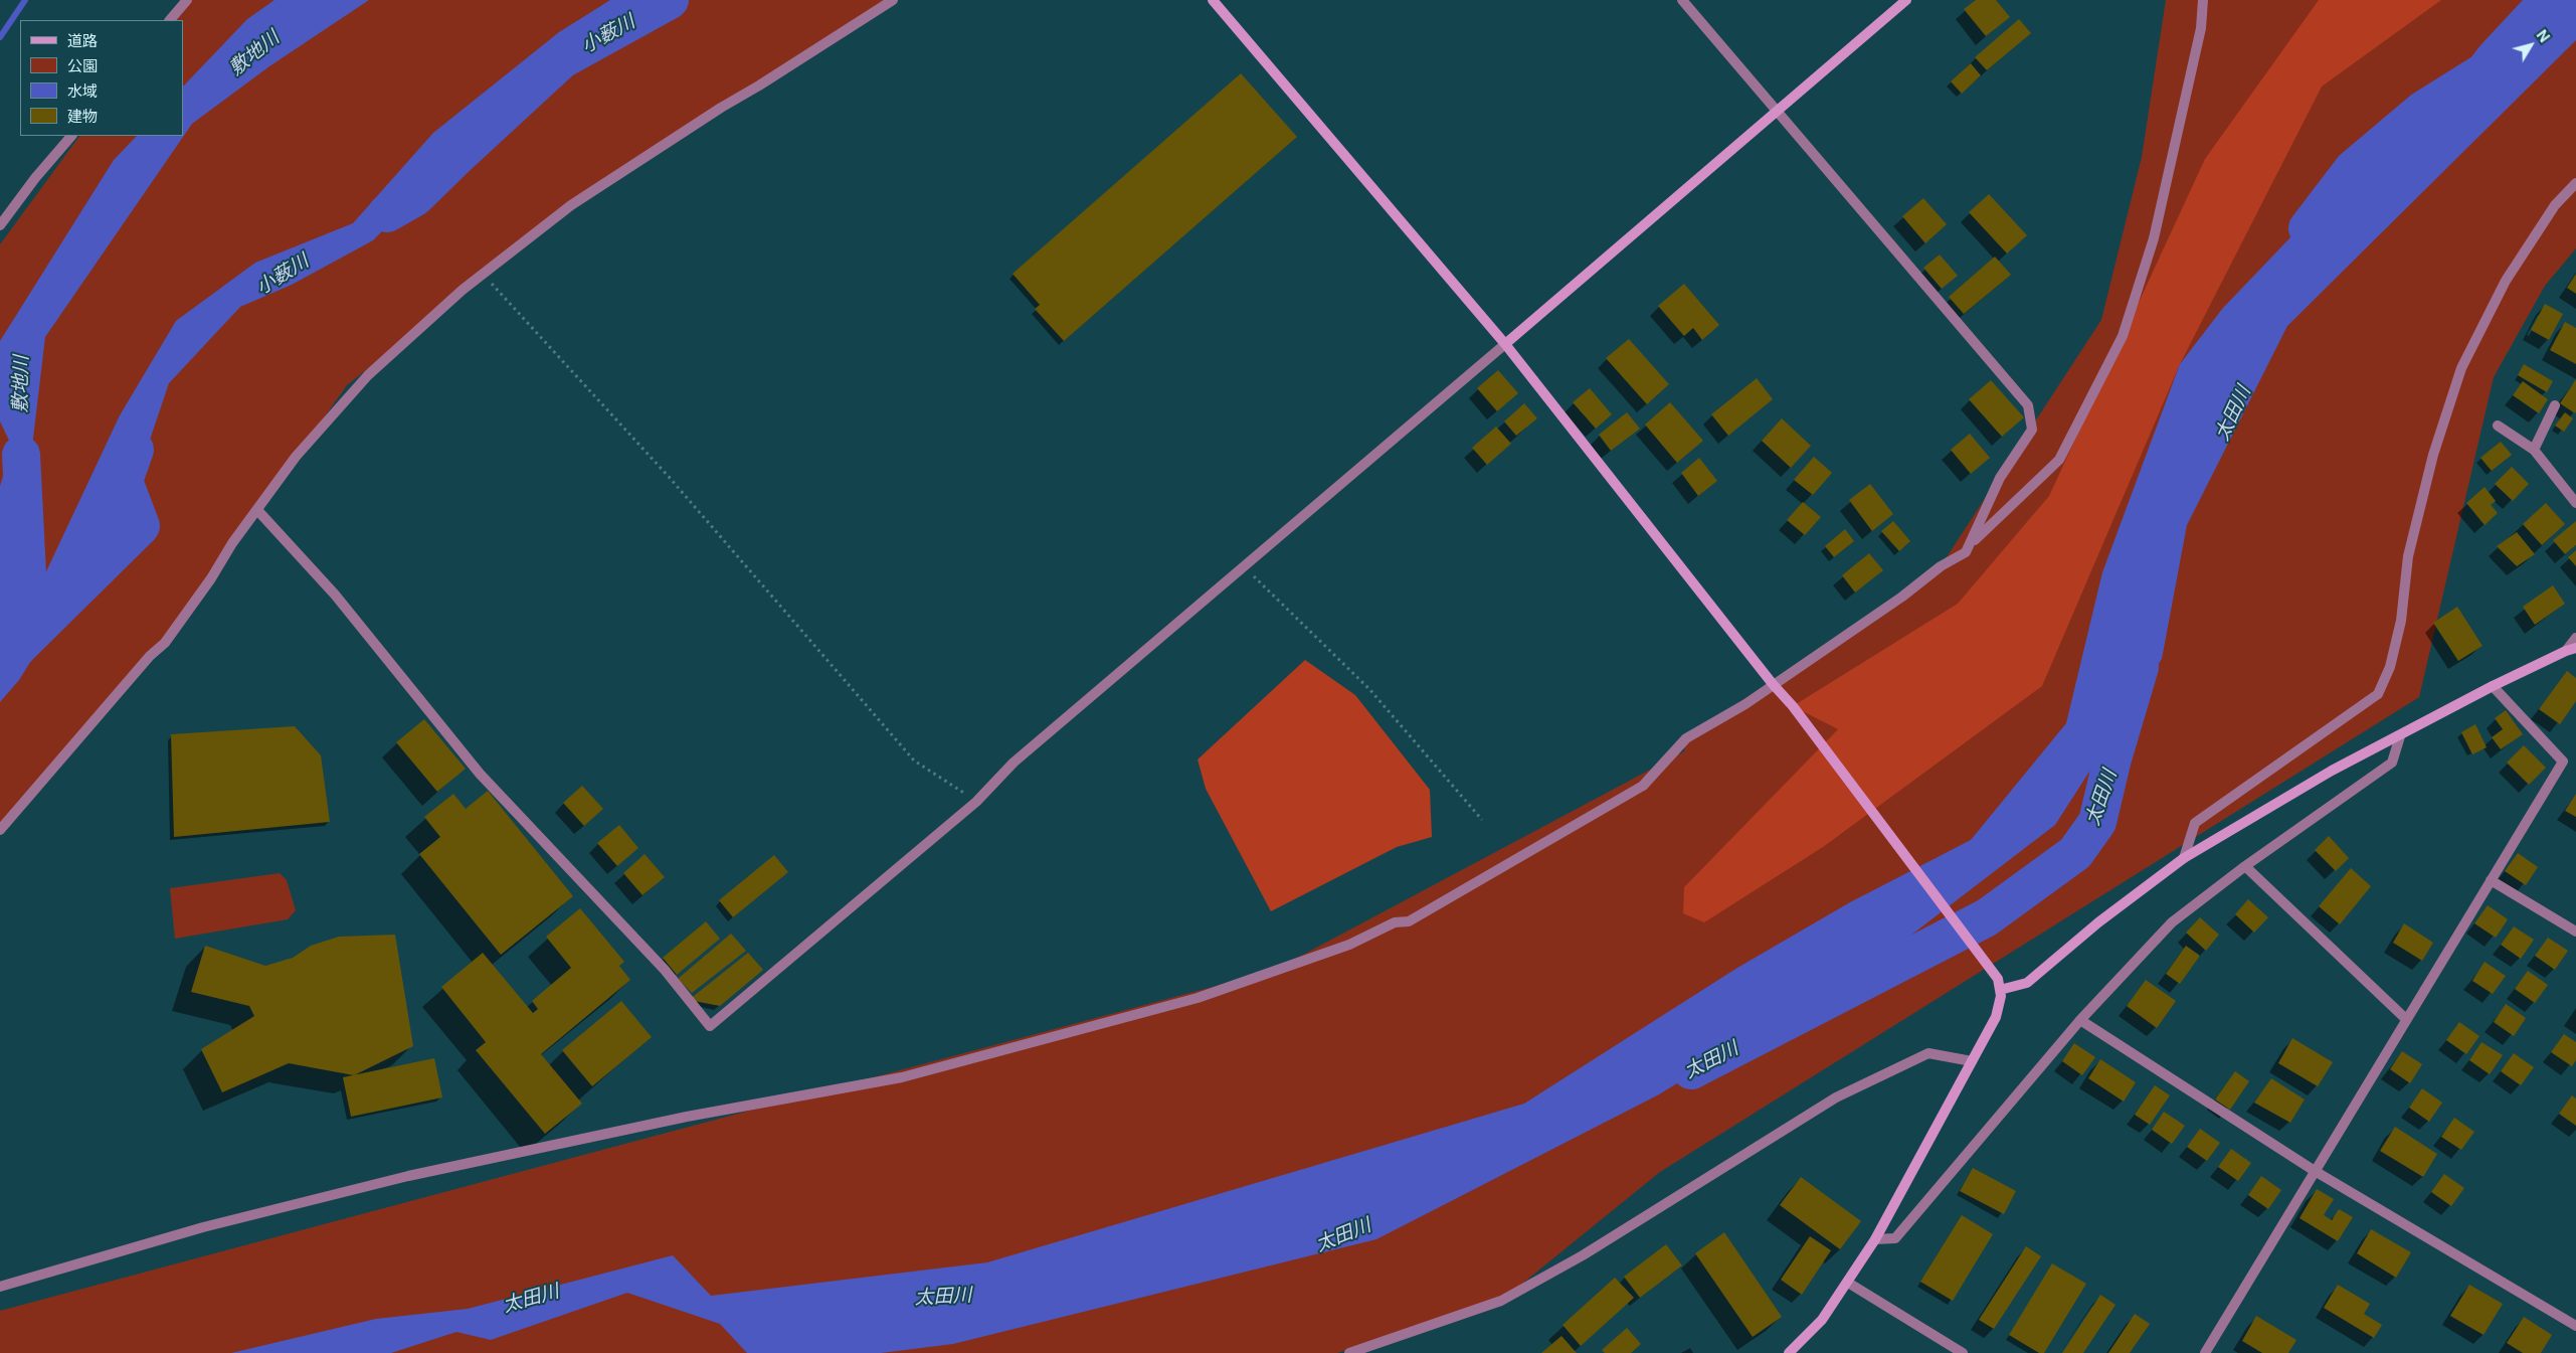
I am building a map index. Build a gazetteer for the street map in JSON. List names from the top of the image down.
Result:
{
  "water": ["小薮川", "敷地川", "太田川"],
  "legend": [
    "道路",
    "公園",
    "水域",
    "建物"
  ],
  "north": "top right"
}
